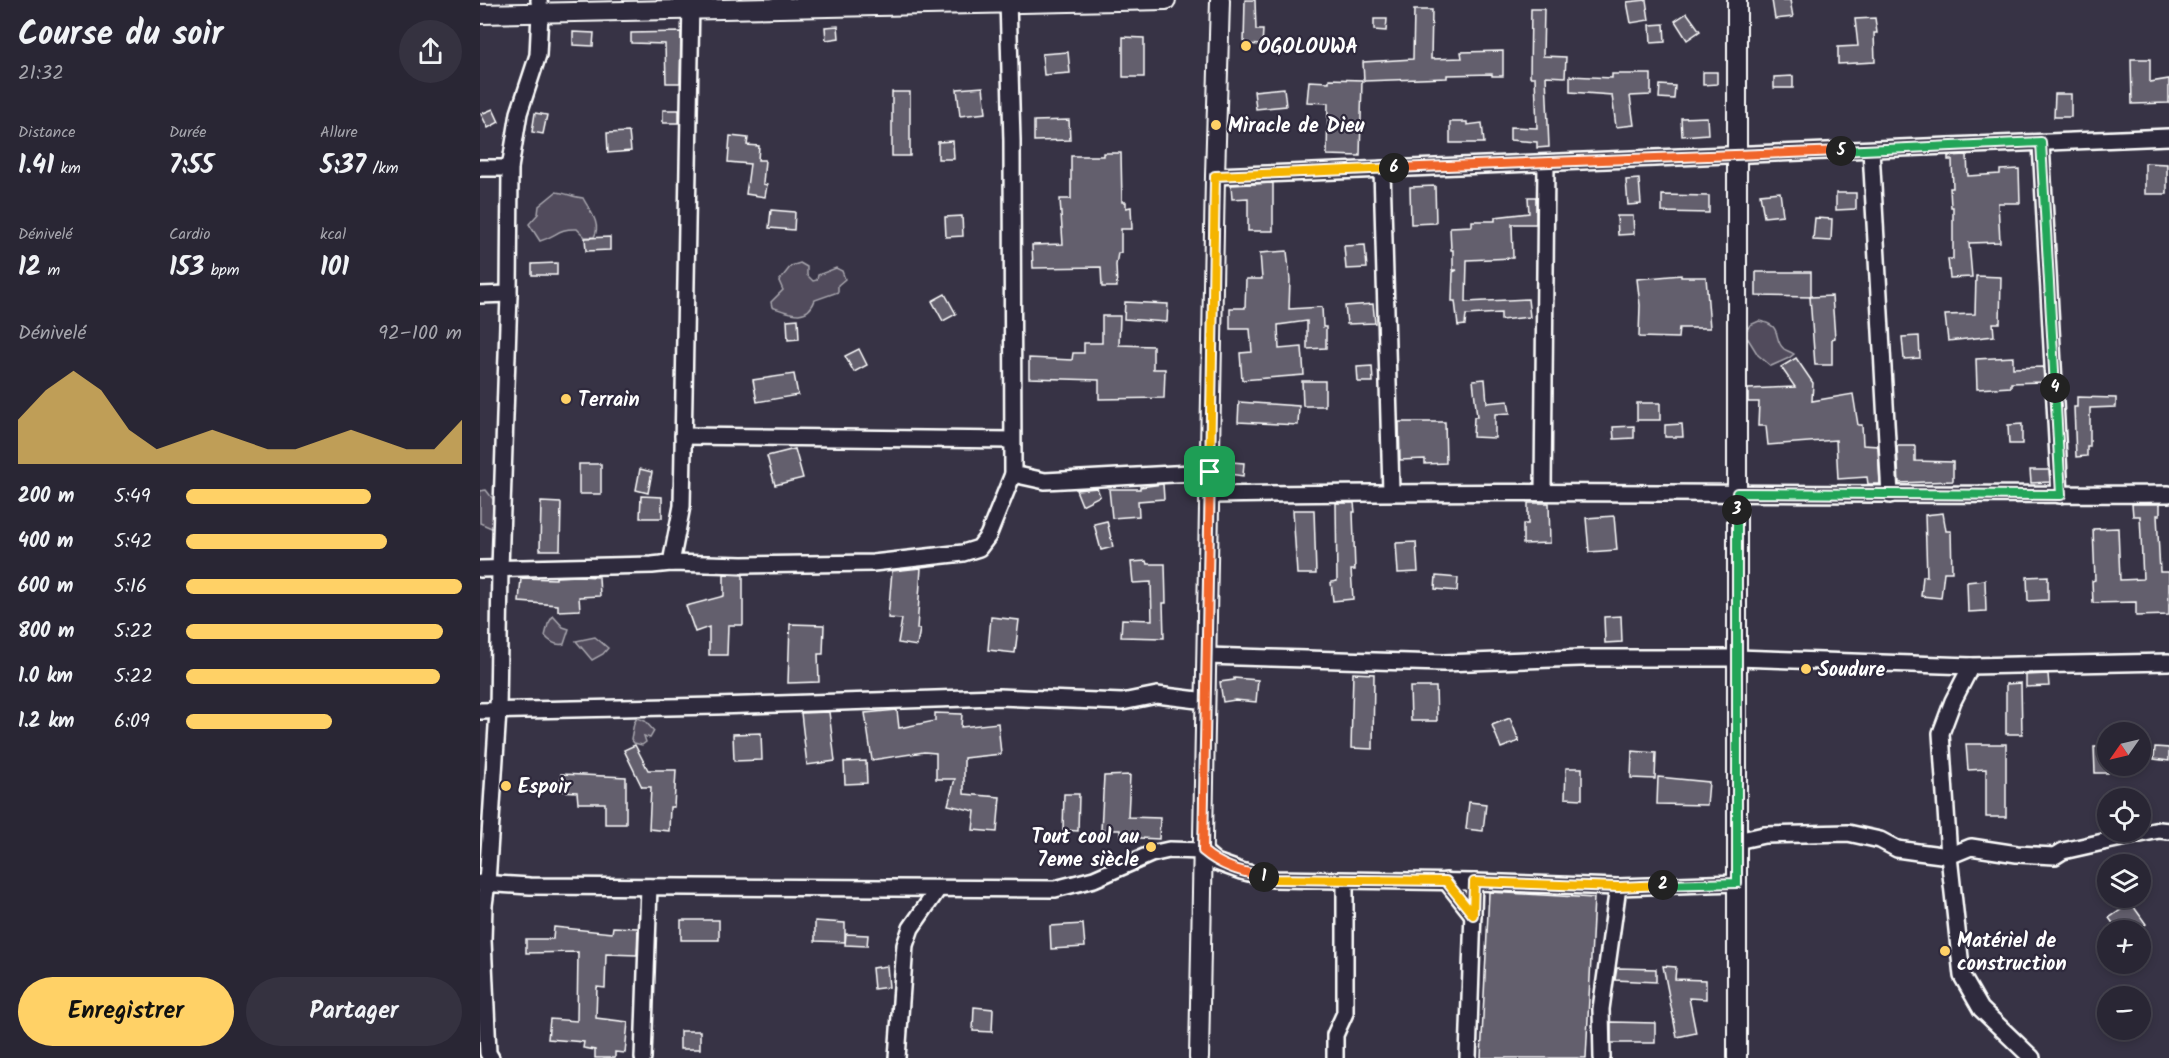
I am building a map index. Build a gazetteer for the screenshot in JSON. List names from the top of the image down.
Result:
{
  "places": [
    "OGOLOUWA",
    "Miracle de Dieu",
    "Terrain",
    "Soudure",
    "Espoir",
    "Tout cool au 7eme siècle",
    "Matériel de construction"
  ],
  "north": "bottom left",
  "page": {
    "heading": ["Course du soir", "21:32"],
    "stats": [
      ["Distance", "1.41 km"],
      ["Durée", "7:55"],
      ["Allure", "5:37 /km"],
      ["Dénivelé", "12 m"],
      ["Cardio", "153 bpm"],
      ["kcal", "101"]
    ],
    "pins": [
      "5",
      "6",
      "4",
      "3",
      "1",
      "2"
    ],
    "chart": ["Dénivelé", "92–100 m"],
    "list": [
      {
        "name": "200 m",
        "note": "5:49"
      },
      {
        "name": "400 m",
        "note": "5:42"
      },
      {
        "name": "600 m",
        "note": "5:16"
      },
      {
        "name": "800 m",
        "note": "5:22"
      },
      {
        "name": "1.0 km",
        "note": "5:22"
      },
      {
        "name": "1.2 km",
        "note": "6:09"
      }
    ],
    "map_buttons": ["+", "−"],
    "buttons": ["Enregistrer", "Partager"]
  }
}
